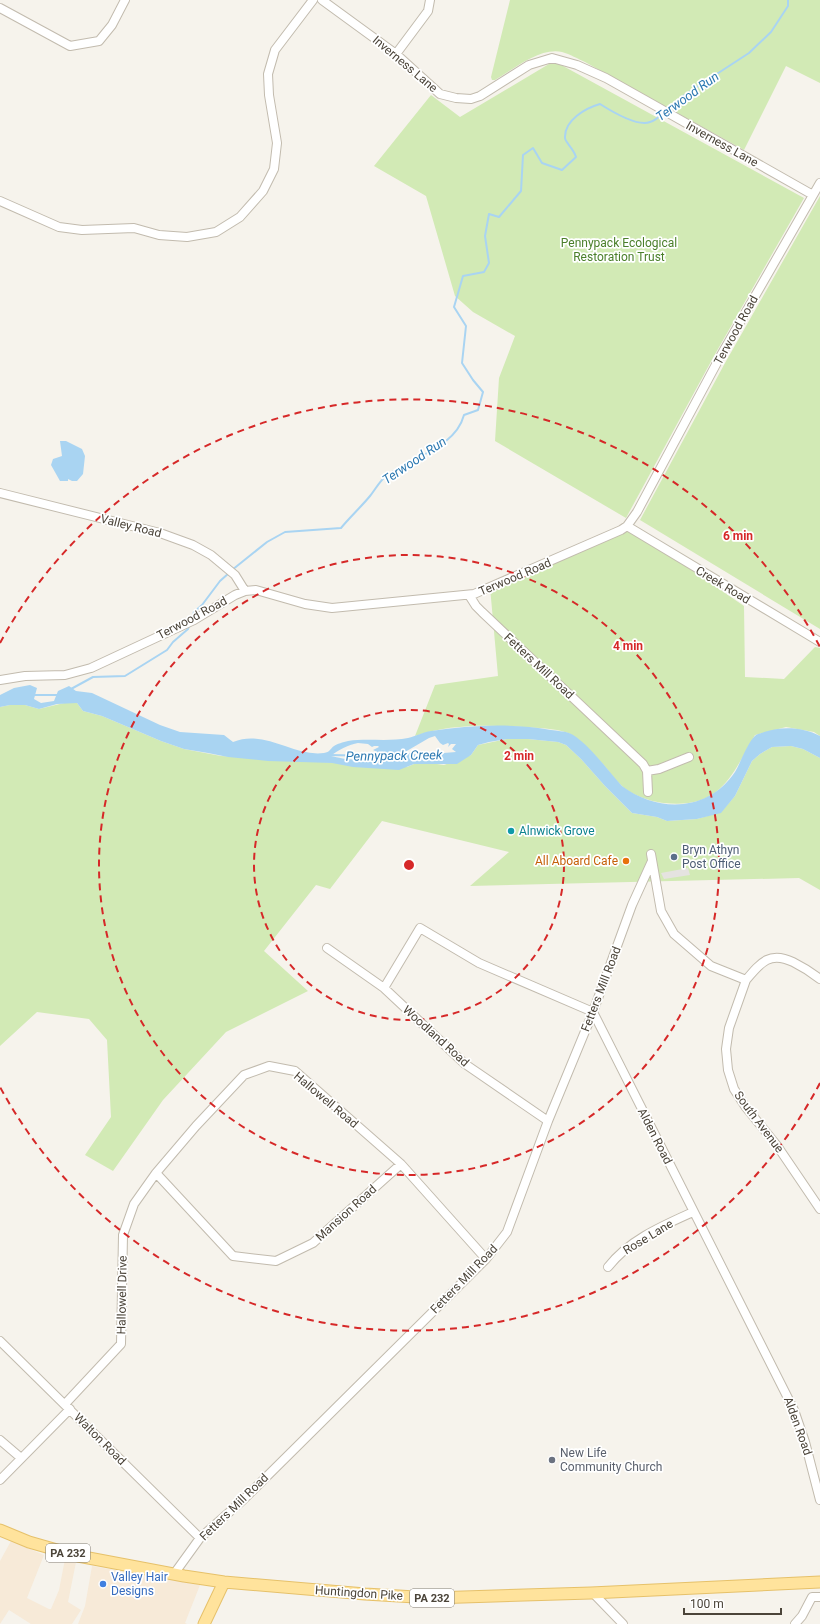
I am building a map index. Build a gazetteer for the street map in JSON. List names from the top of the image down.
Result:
{
  "streets": {
    "main road": ["PA 232", "Huntingdon Pike"],
    "street": [
      "Inverness Lane",
      "Terwood Road",
      "Valley Road",
      "Creek Road",
      "Fetters Mill Road",
      "Woodland Road",
      "Hallowell Road",
      "South Avenue",
      "Alden Road",
      "Mansion Road",
      "Rose Lane",
      "Hallowell Drive",
      "Walton Road"
    ]
  },
  "crossings": [
    ["Inverness Lane", "Terwood Road"],
    ["Terwood Road", "Valley Road"],
    ["Terwood Road", "Creek Road"],
    ["Terwood Road", "Fetters Mill Road"],
    ["Fetters Mill Road", "Woodland Road"],
    ["Fetters Mill Road", "Hallowell Road"],
    ["Fetters Mill Road", "South Avenue"],
    ["Fetters Mill Road", "Alden Road"],
    ["Fetters Mill Road", "Walton Road"],
    ["Fetters Mill Road", "Huntingdon Pike"],
    ["Hallowell Road", "Mansion Road"],
    ["Hallowell Road", "Hallowell Drive"],
    ["Alden Road", "Rose Lane"],
    ["Mansion Road", "Hallowell Drive"],
    ["Hallowell Drive", "Walton Road"]
  ],
  "water": ["Terwood Run", "Pennypack Creek"],
  "parks": ["Pennypack Ecological Restoration Trust"],
  "places": [
    "Alnwick Grove",
    "Bryn Athyn Post Office",
    "All Aboard Cafe",
    "New Life Community Church",
    "Valley Hair Designs"
  ],
  "scale_bar": "100 m",
  "rings": ["6 min", "4 min", "2 min"]
}
